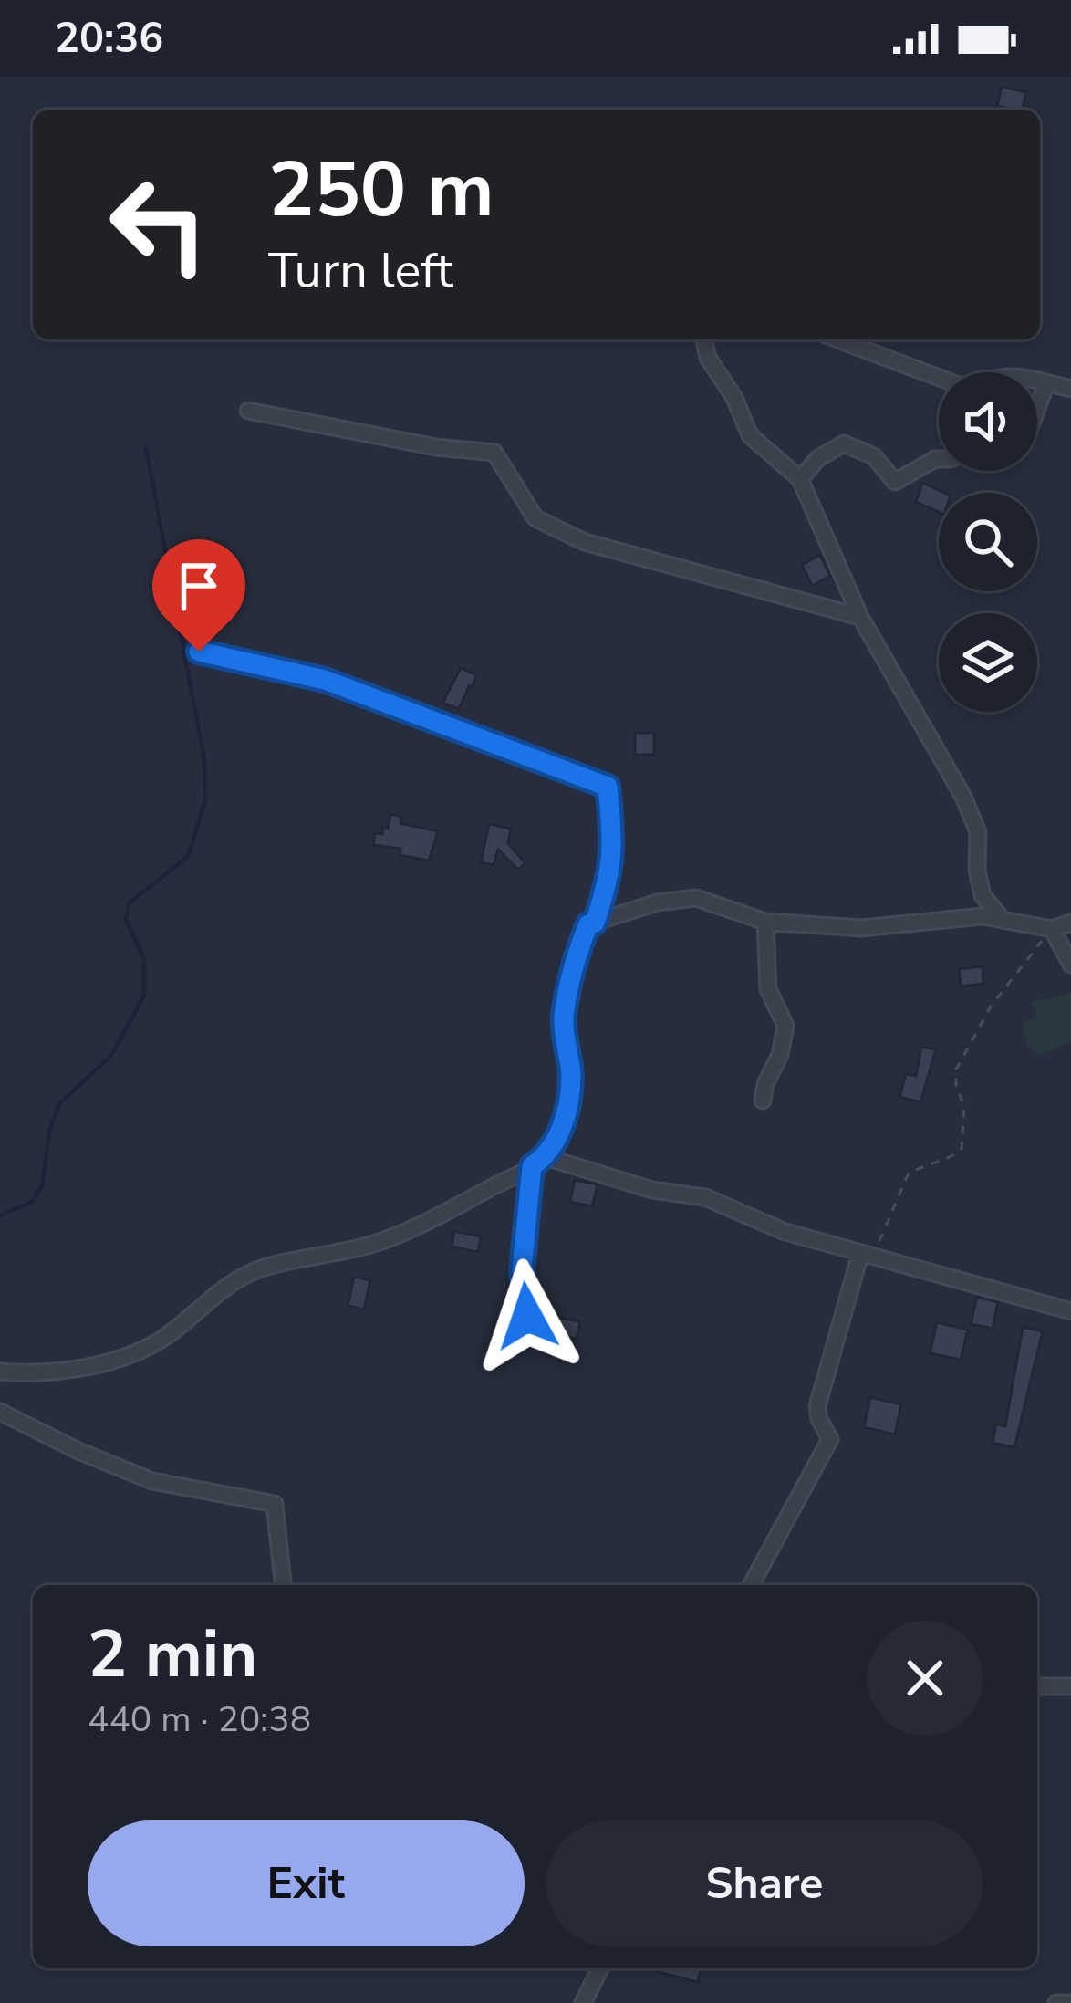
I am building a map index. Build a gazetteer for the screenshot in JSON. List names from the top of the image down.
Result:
{
  "page": {
    "status": "20:36",
    "turn": ["250 m", "Turn left"],
    "heading": ["2 min", "440 m · 20:38"],
    "buttons": ["Exit", "Share"]
  }
}
